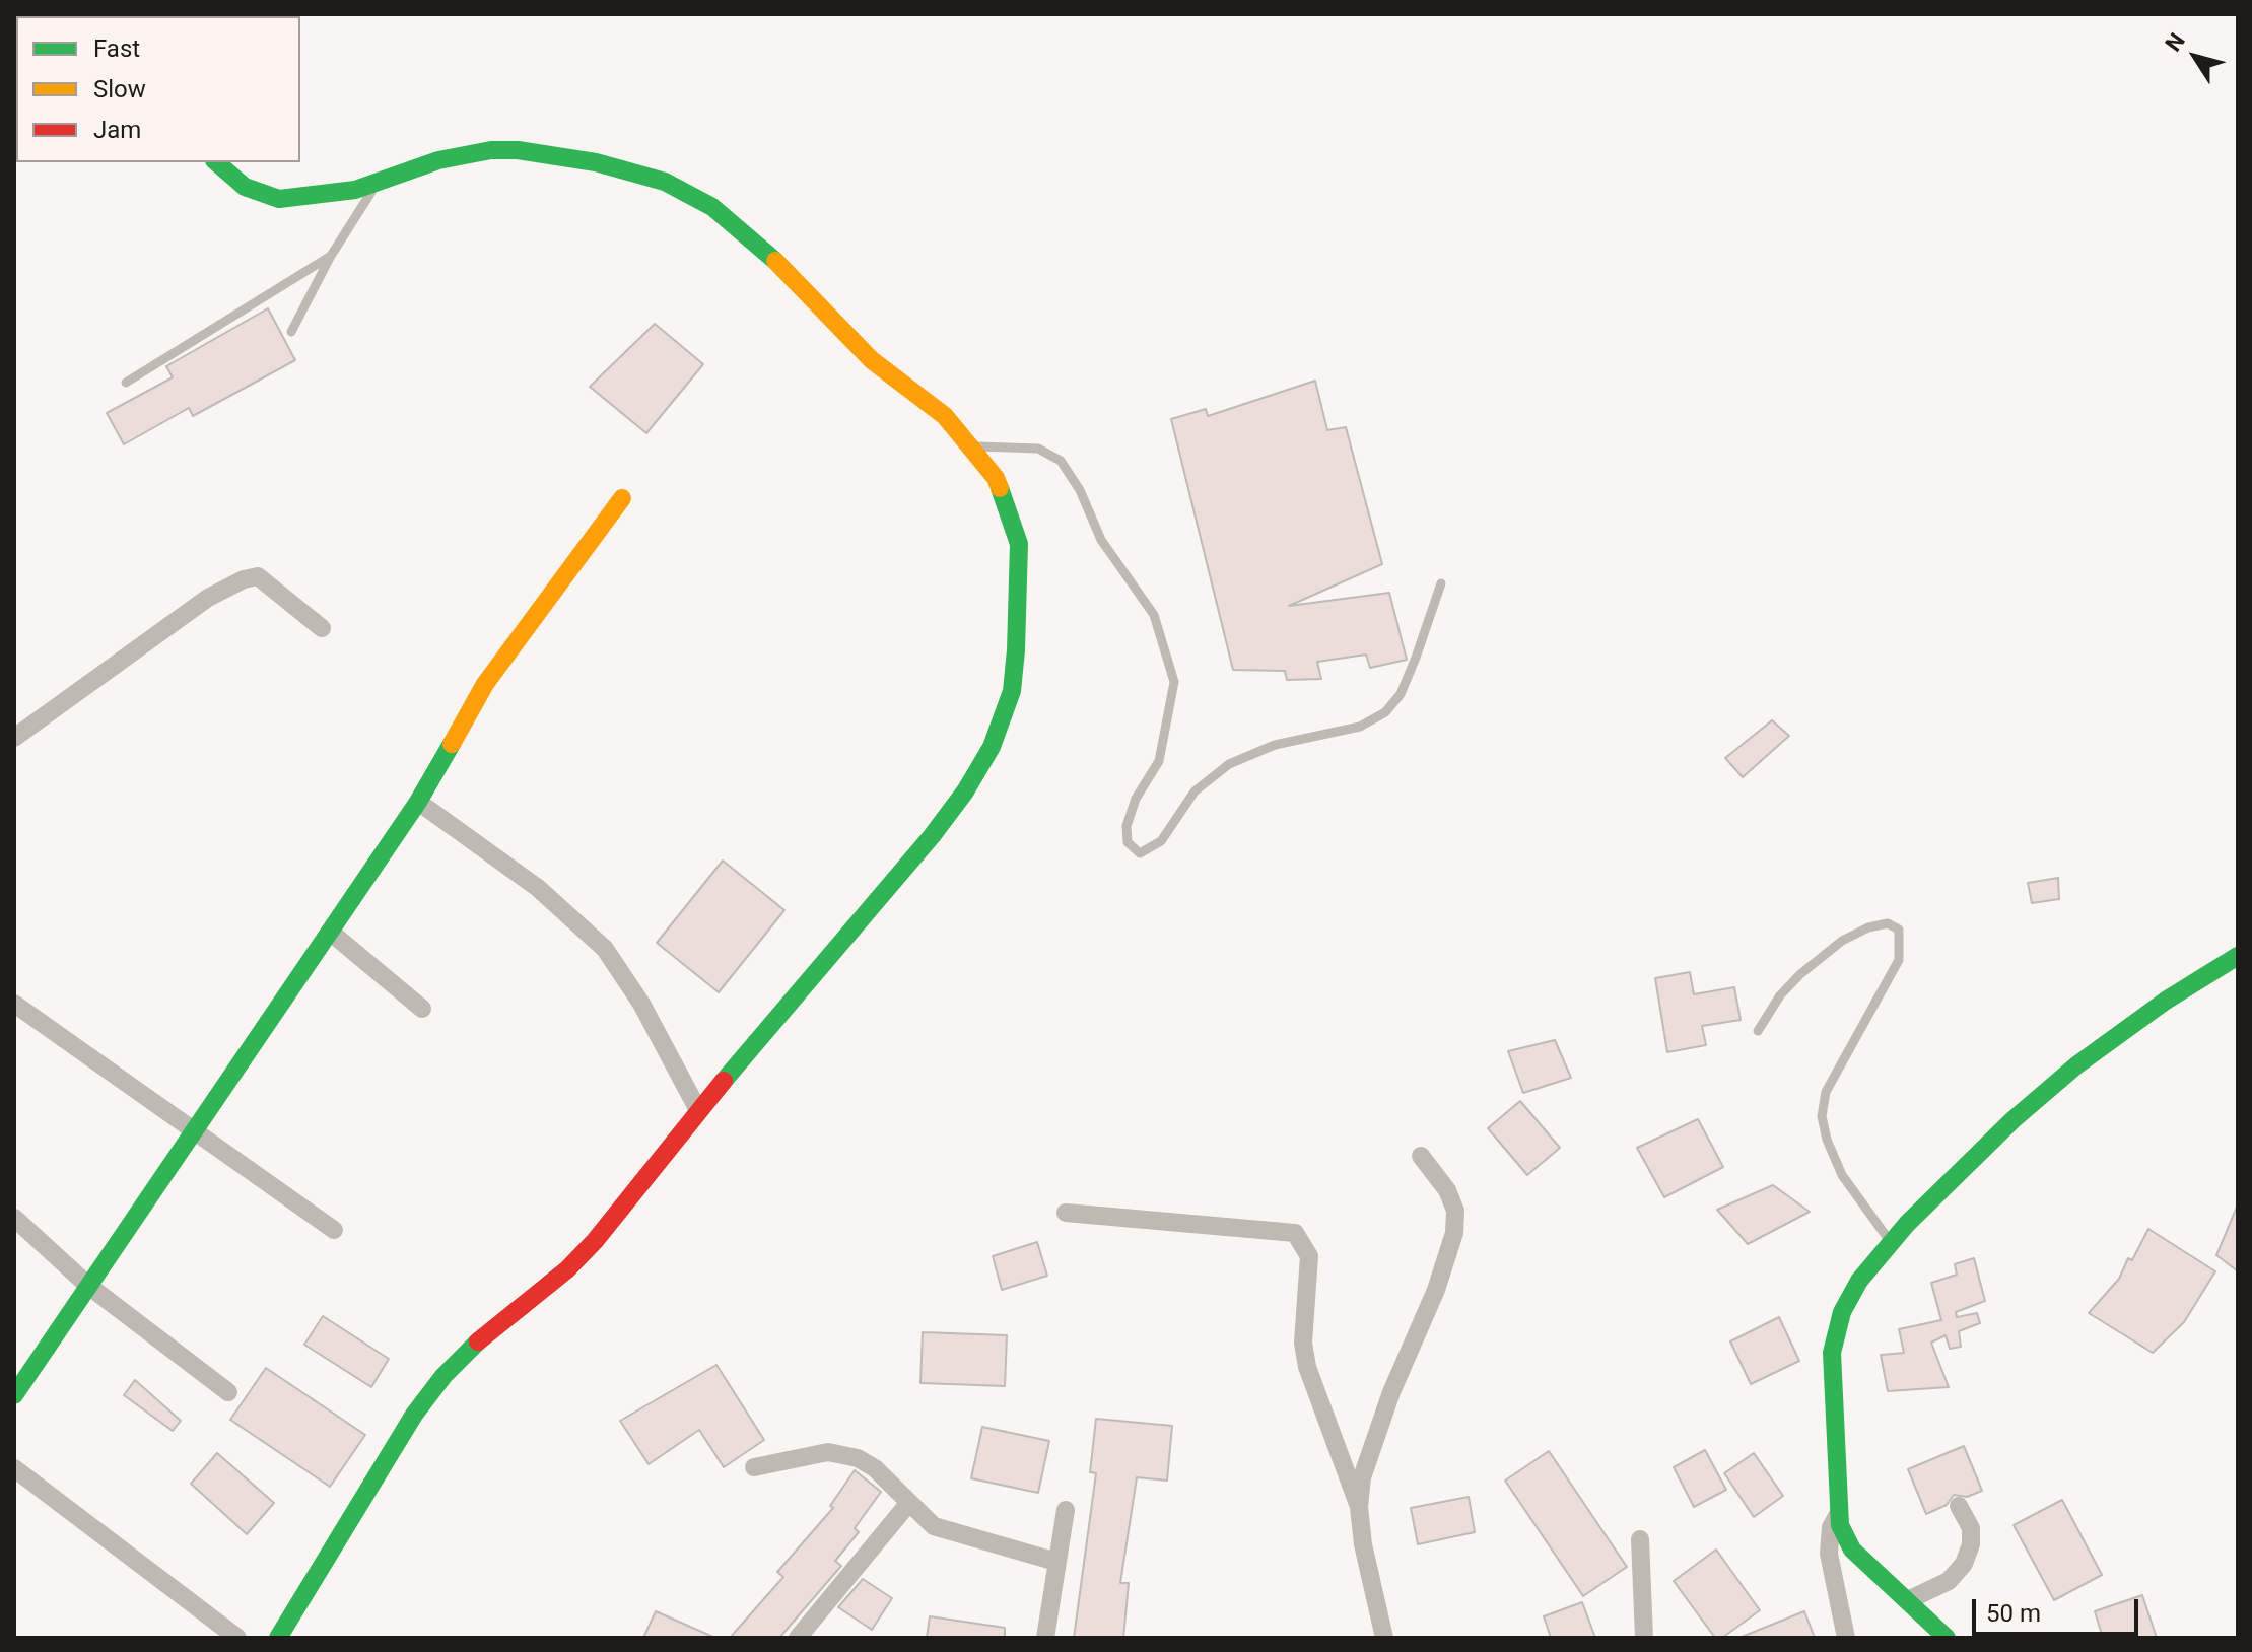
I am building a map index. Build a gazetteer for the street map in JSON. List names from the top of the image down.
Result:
{
  "legend": ["Fast", "Slow", "Jam"],
  "scale_bar": "50 m",
  "north": "top left"
}
